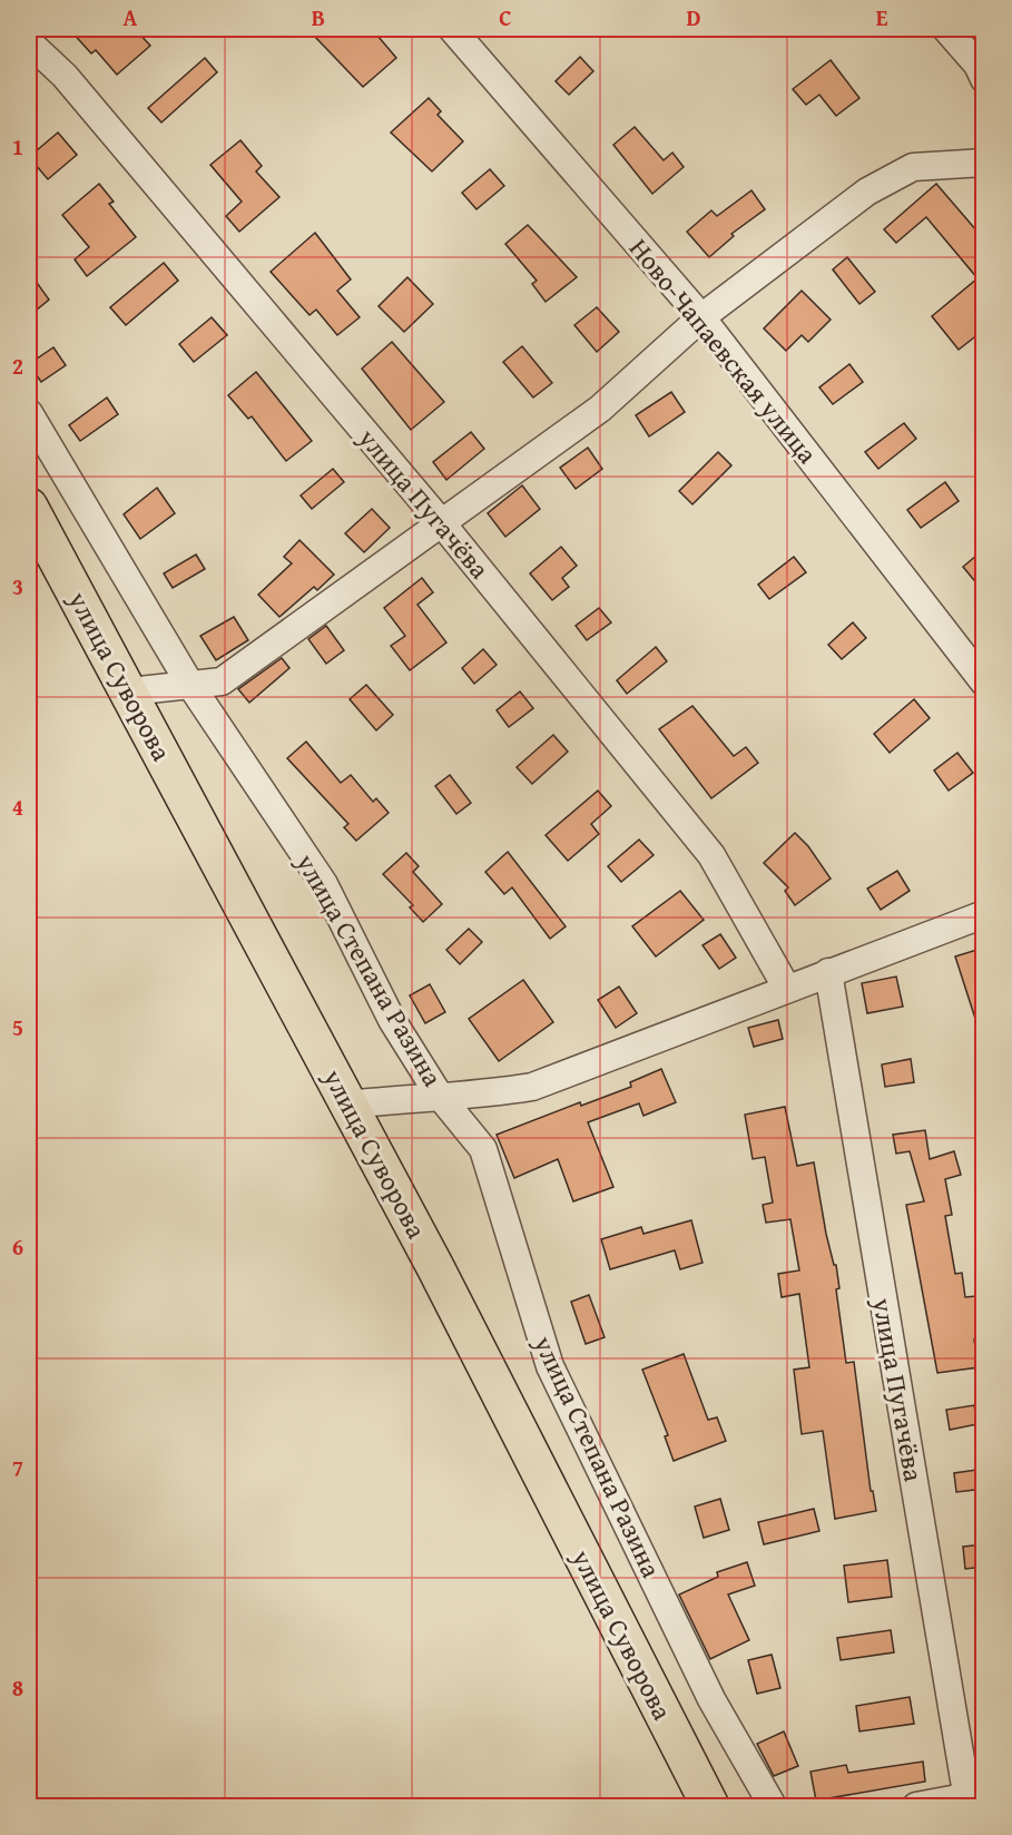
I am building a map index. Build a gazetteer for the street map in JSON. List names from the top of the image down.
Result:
{
  "streets": {
    "main road": ["улица Суворова"],
    "street": ["Ново-Чапаевская улица", "улица Пугачёва", "улица Степана Разина"]
  },
  "grid": {
    "columns": [
      "A",
      "B",
      "C",
      "D",
      "E"
    ],
    "rows": [
      "1",
      "2",
      "3",
      "4",
      "5",
      "6",
      "7",
      "8"
    ]
  }
}
